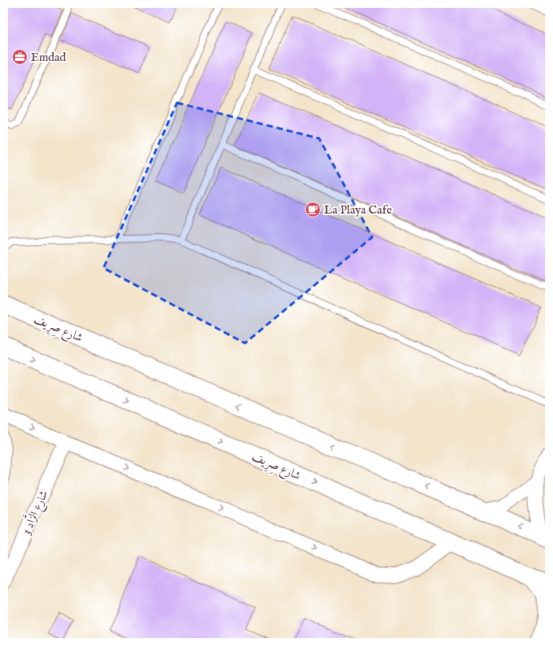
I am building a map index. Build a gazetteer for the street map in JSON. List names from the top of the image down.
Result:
{
  "streets": {
    "main road": ["شارع صِرِيف"],
    "street": ["شارع الزَّاد 3"]
  },
  "places": {
    "office": ["Emdad"],
    "cafe": ["La Playa Cafe"]
  }
}
